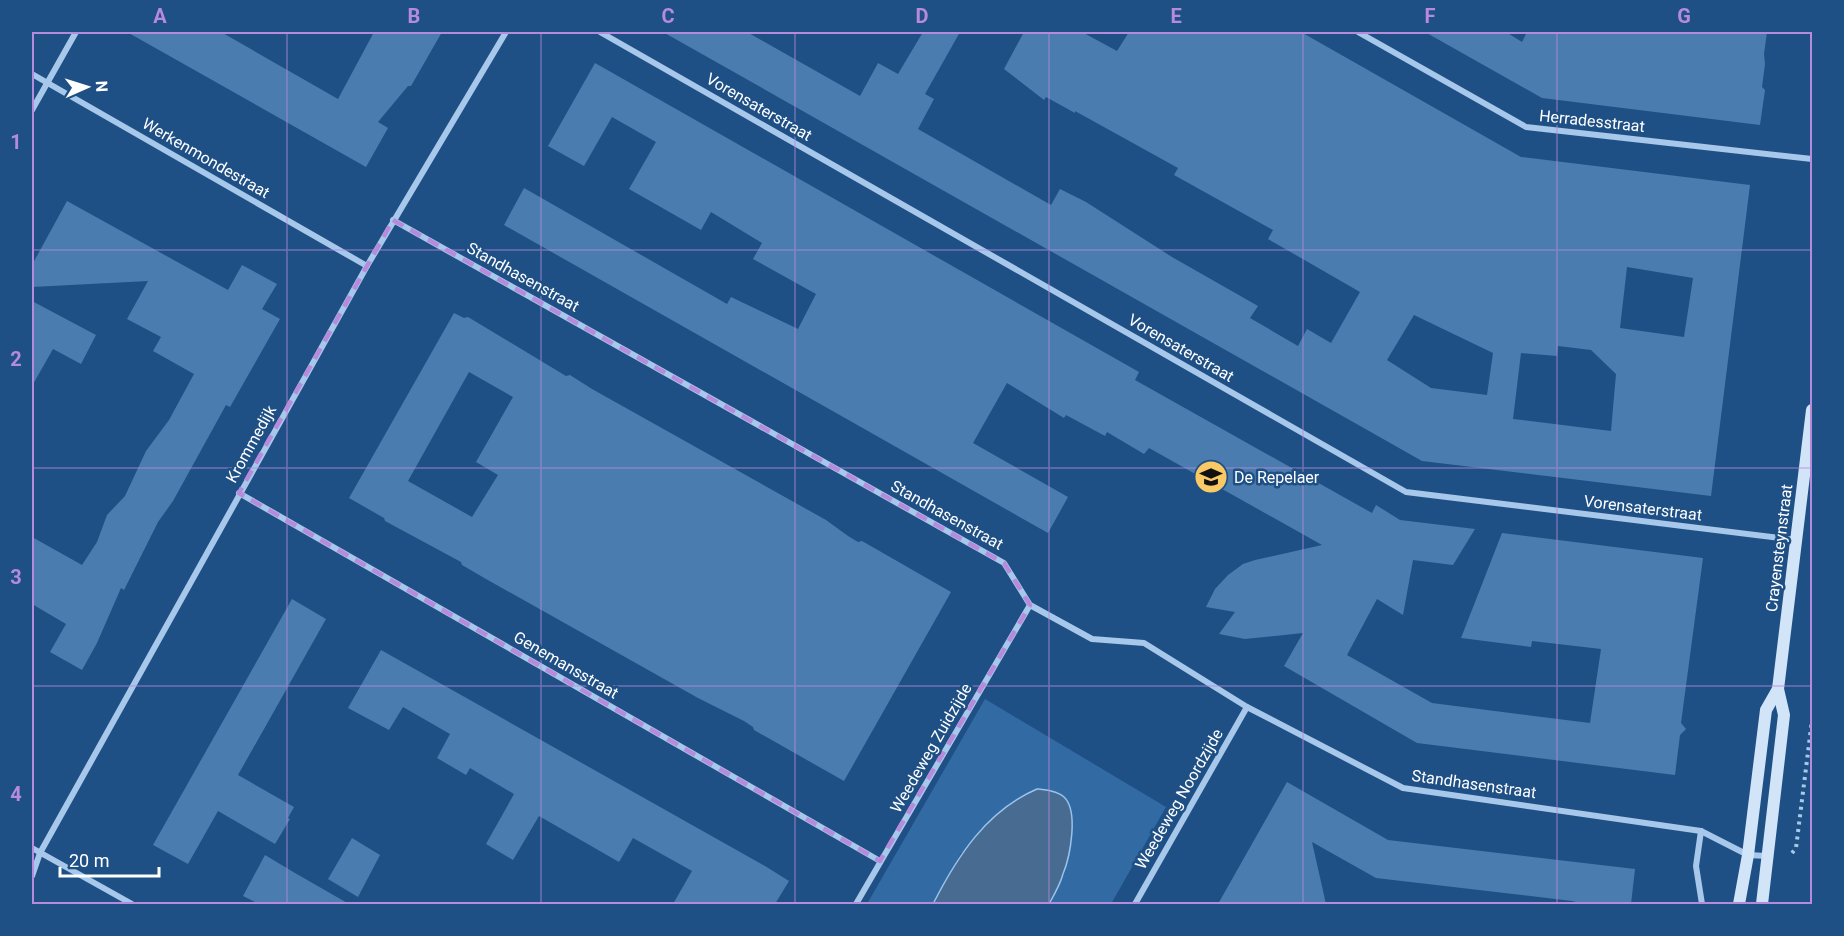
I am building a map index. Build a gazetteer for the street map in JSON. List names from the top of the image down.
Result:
{
  "streets": {
    "main road": ["Crayensteynstraat"],
    "street": [
      "Vorensaterstraat",
      "Herradesstraat",
      "Werkenmondestraat",
      "Standhasenstraat",
      "Krommedijk",
      "Genemansstraat",
      "Weedeweg Zuidzijde",
      "Weedeweg Noordzijde"
    ]
  },
  "crossings": [
    ["Vorensaterstraat", "Crayensteynstraat"],
    ["Werkenmondestraat", "Krommedijk"],
    ["Standhasenstraat", "Krommedijk"],
    ["Standhasenstraat", "Crayensteynstraat"],
    ["Standhasenstraat", "Weedeweg Zuidzijde"],
    ["Standhasenstraat", "Weedeweg Noordzijde"],
    ["Krommedijk", "Genemansstraat"],
    ["Genemansstraat", "Weedeweg Zuidzijde"]
  ],
  "places": {
    "school or university": ["De Repelaer"]
  },
  "scale_bar": "20 m",
  "north": "right",
  "grid": {
    "columns": [
      "A",
      "B",
      "C",
      "D",
      "E",
      "F",
      "G"
    ],
    "rows": [
      "1",
      "2",
      "3",
      "4"
    ]
  }
}
